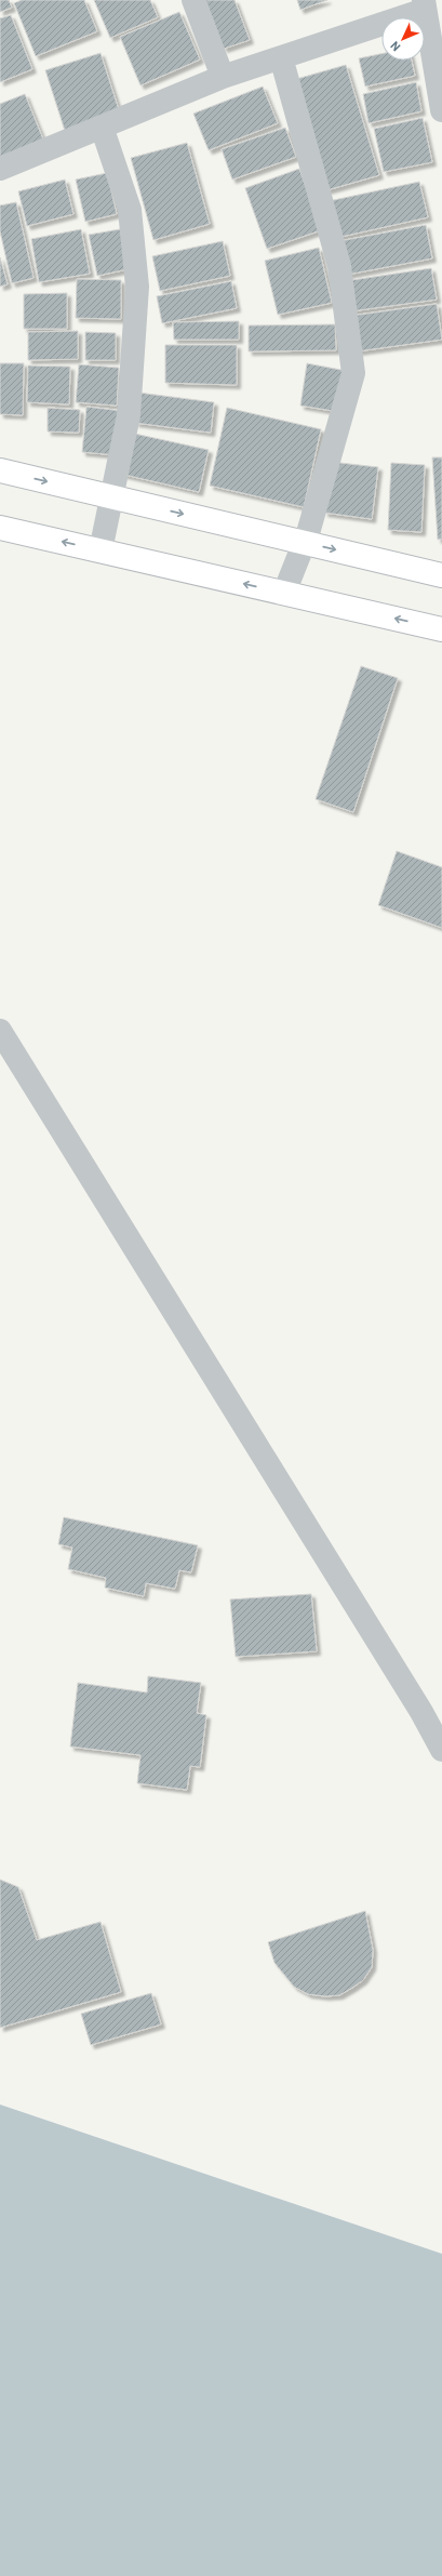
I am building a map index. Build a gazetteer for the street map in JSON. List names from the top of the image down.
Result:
{
  "north": "bottom left"
}
